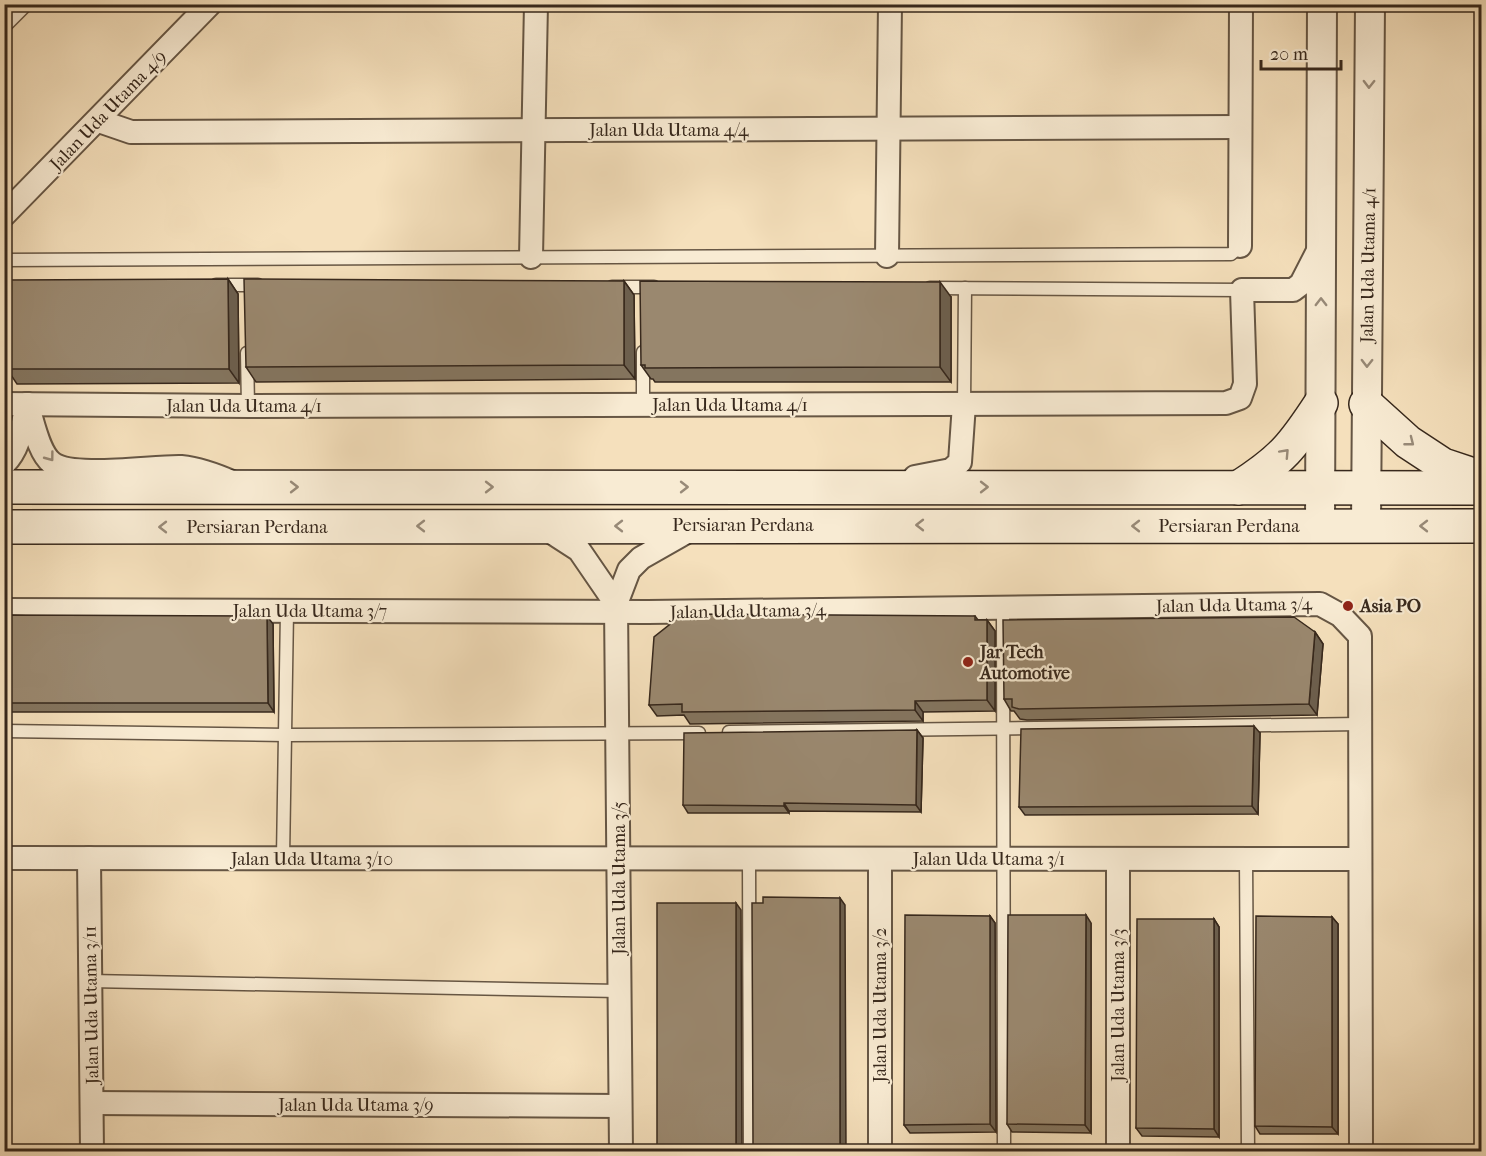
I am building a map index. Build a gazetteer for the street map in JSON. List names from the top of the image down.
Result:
{
  "streets": {
    "main road": ["Persiaran Perdana"],
    "street": [
      "Jalan Uda Utama 4/9",
      "Jalan Uda Utama 4/4",
      "Jalan Uda Utama 4/1",
      "Jalan Uda Utama 3/4",
      "Jalan Uda Utama 3/7",
      "Jalan Uda Utama 3/10",
      "Jalan Uda Utama 3/1",
      "Jalan Uda Utama 3/5",
      "Jalan Uda Utama 3/11",
      "Jalan Uda Utama 3/2",
      "Jalan Uda Utama 3/3",
      "Jalan Uda Utama 3/9"
    ]
  },
  "crossings": [
    ["Jalan Uda Utama 4/9", "Jalan Uda Utama 4/4"],
    ["Jalan Uda Utama 4/1", "Persiaran Perdana"],
    ["Jalan Uda Utama 3/4", "Jalan Uda Utama 3/7"],
    ["Jalan Uda Utama 3/4", "Jalan Uda Utama 3/1"],
    ["Jalan Uda Utama 3/4", "Jalan Uda Utama 3/5"],
    ["Jalan Uda Utama 3/7", "Jalan Uda Utama 3/5"],
    ["Jalan Uda Utama 3/10", "Jalan Uda Utama 3/1"],
    ["Jalan Uda Utama 3/10", "Jalan Uda Utama 3/5"],
    ["Jalan Uda Utama 3/10", "Jalan Uda Utama 3/11"],
    ["Jalan Uda Utama 3/1", "Jalan Uda Utama 3/5"],
    ["Jalan Uda Utama 3/1", "Jalan Uda Utama 3/2"],
    ["Jalan Uda Utama 3/1", "Jalan Uda Utama 3/3"],
    ["Jalan Uda Utama 3/5", "Jalan Uda Utama 3/9"],
    ["Jalan Uda Utama 3/11", "Jalan Uda Utama 3/9"]
  ],
  "places": ["Asia PO", "Jar Tech Automotive"],
  "scale_bar": "20 m"
}
